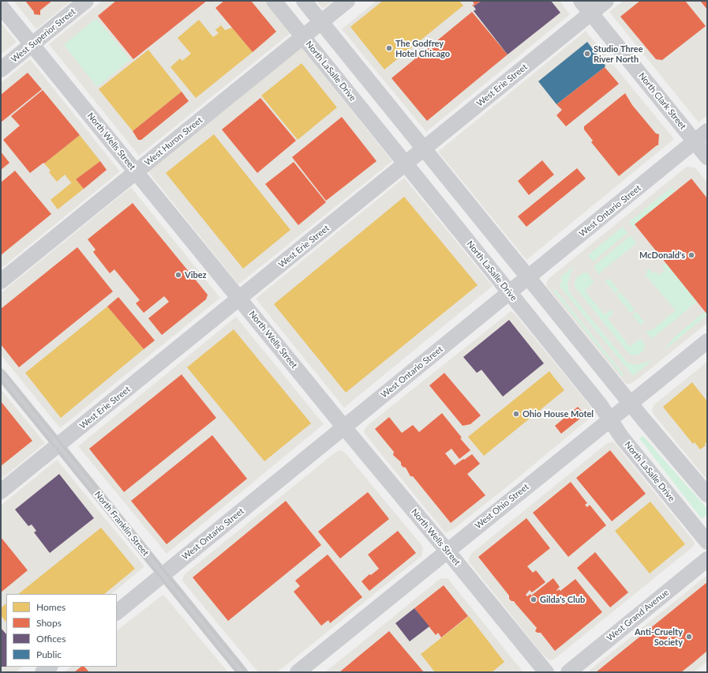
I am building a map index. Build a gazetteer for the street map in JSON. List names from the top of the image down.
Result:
{
  "streets": {
    "main road": [
      "West Superior Street",
      "North LaSalle Drive",
      "West Erie Street",
      "North Clark Street",
      "North Wells Street",
      "West Huron Street",
      "West Ontario Street",
      "West Ohio Street",
      "West Grand Avenue"
    ],
    "street": ["North Franklin Street"]
  },
  "crossings": [
    ["West Superior Street", "North Wells Street"],
    ["North LaSalle Drive", "West Erie Street"],
    ["North LaSalle Drive", "West Huron Street"],
    ["North LaSalle Drive", "West Ontario Street"],
    ["North LaSalle Drive", "West Ohio Street"],
    ["West Erie Street", "North Clark Street"],
    ["West Erie Street", "North Wells Street"],
    ["West Erie Street", "North Franklin Street"],
    ["North Clark Street", "West Ontario Street"],
    ["North Wells Street", "West Huron Street"],
    ["North Wells Street", "West Ontario Street"],
    ["North Wells Street", "West Ohio Street"],
    ["West Ontario Street", "North Franklin Street"]
  ],
  "places": [
    "The Godfrey Hotel Chicago",
    "Studio Three River North",
    "McDonald's",
    "Vibez",
    "Ohio House Motel",
    "Gilda's Club",
    "Anti-Cruelty Society"
  ],
  "legend": [
    "Homes",
    "Shops",
    "Offices",
    "Public"
  ]
}
